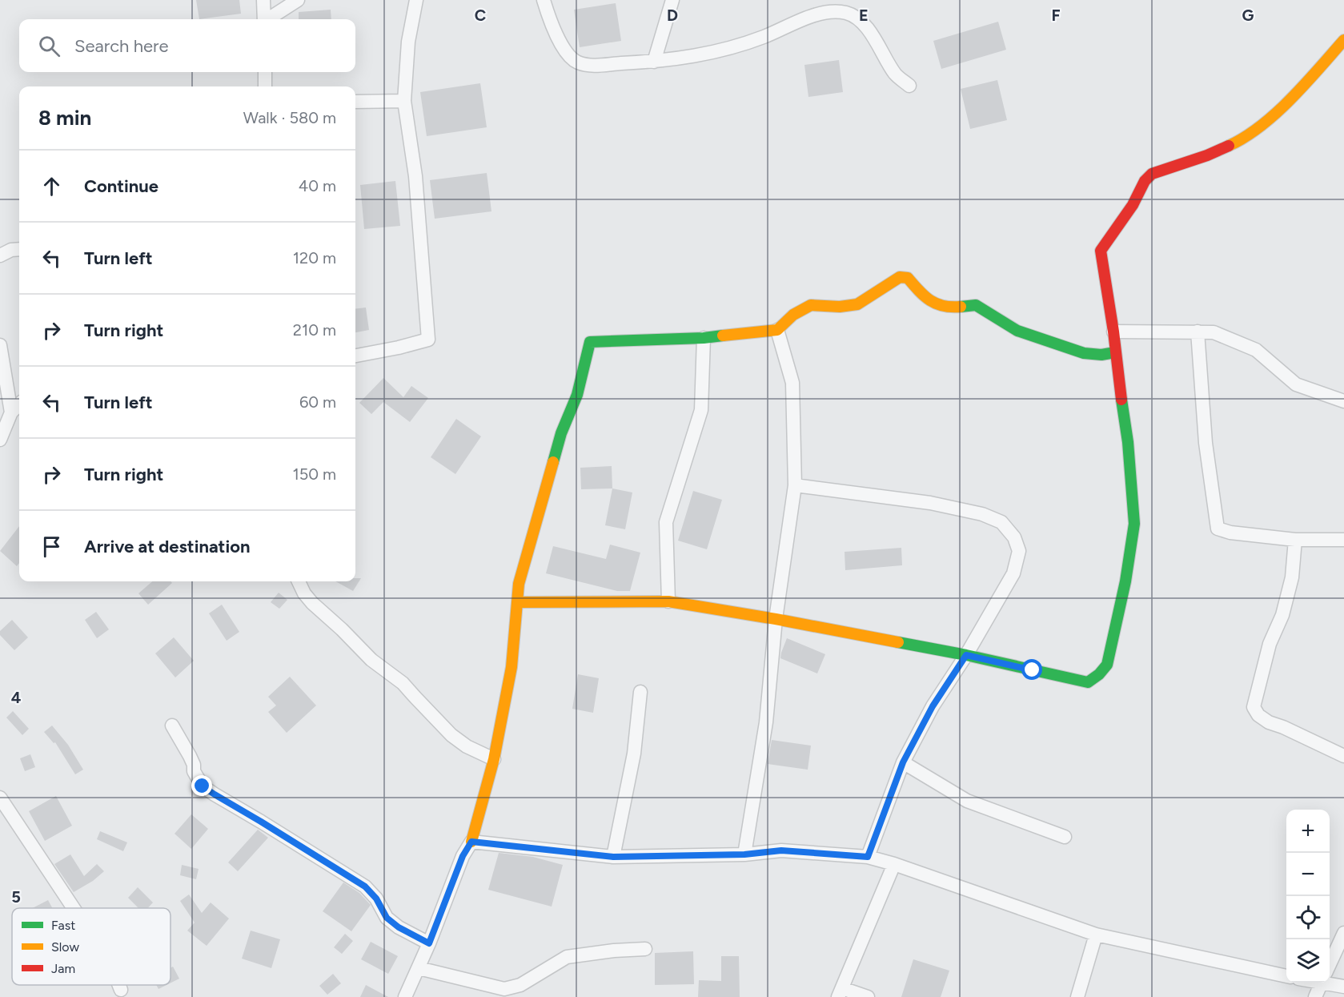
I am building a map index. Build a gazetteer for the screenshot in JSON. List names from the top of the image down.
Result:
{
  "legend": ["Fast", "Slow", "Jam"],
  "page": {
    "search": "Search here",
    "heading": ["8 min", "Walk · 580 m"],
    "list": [
      ["Continue", "40 m"],
      ["Turn left", "120 m"],
      ["Turn right", "210 m"],
      ["Turn left", "60 m"],
      ["Turn right", "150 m"],
      "Arrive at destination"
    ],
    "map_buttons": ["+", "−"]
  },
  "grid": {
    "columns": [
      "C",
      "D",
      "E",
      "F",
      "G"
    ],
    "rows": ["4", "5"]
  }
}
